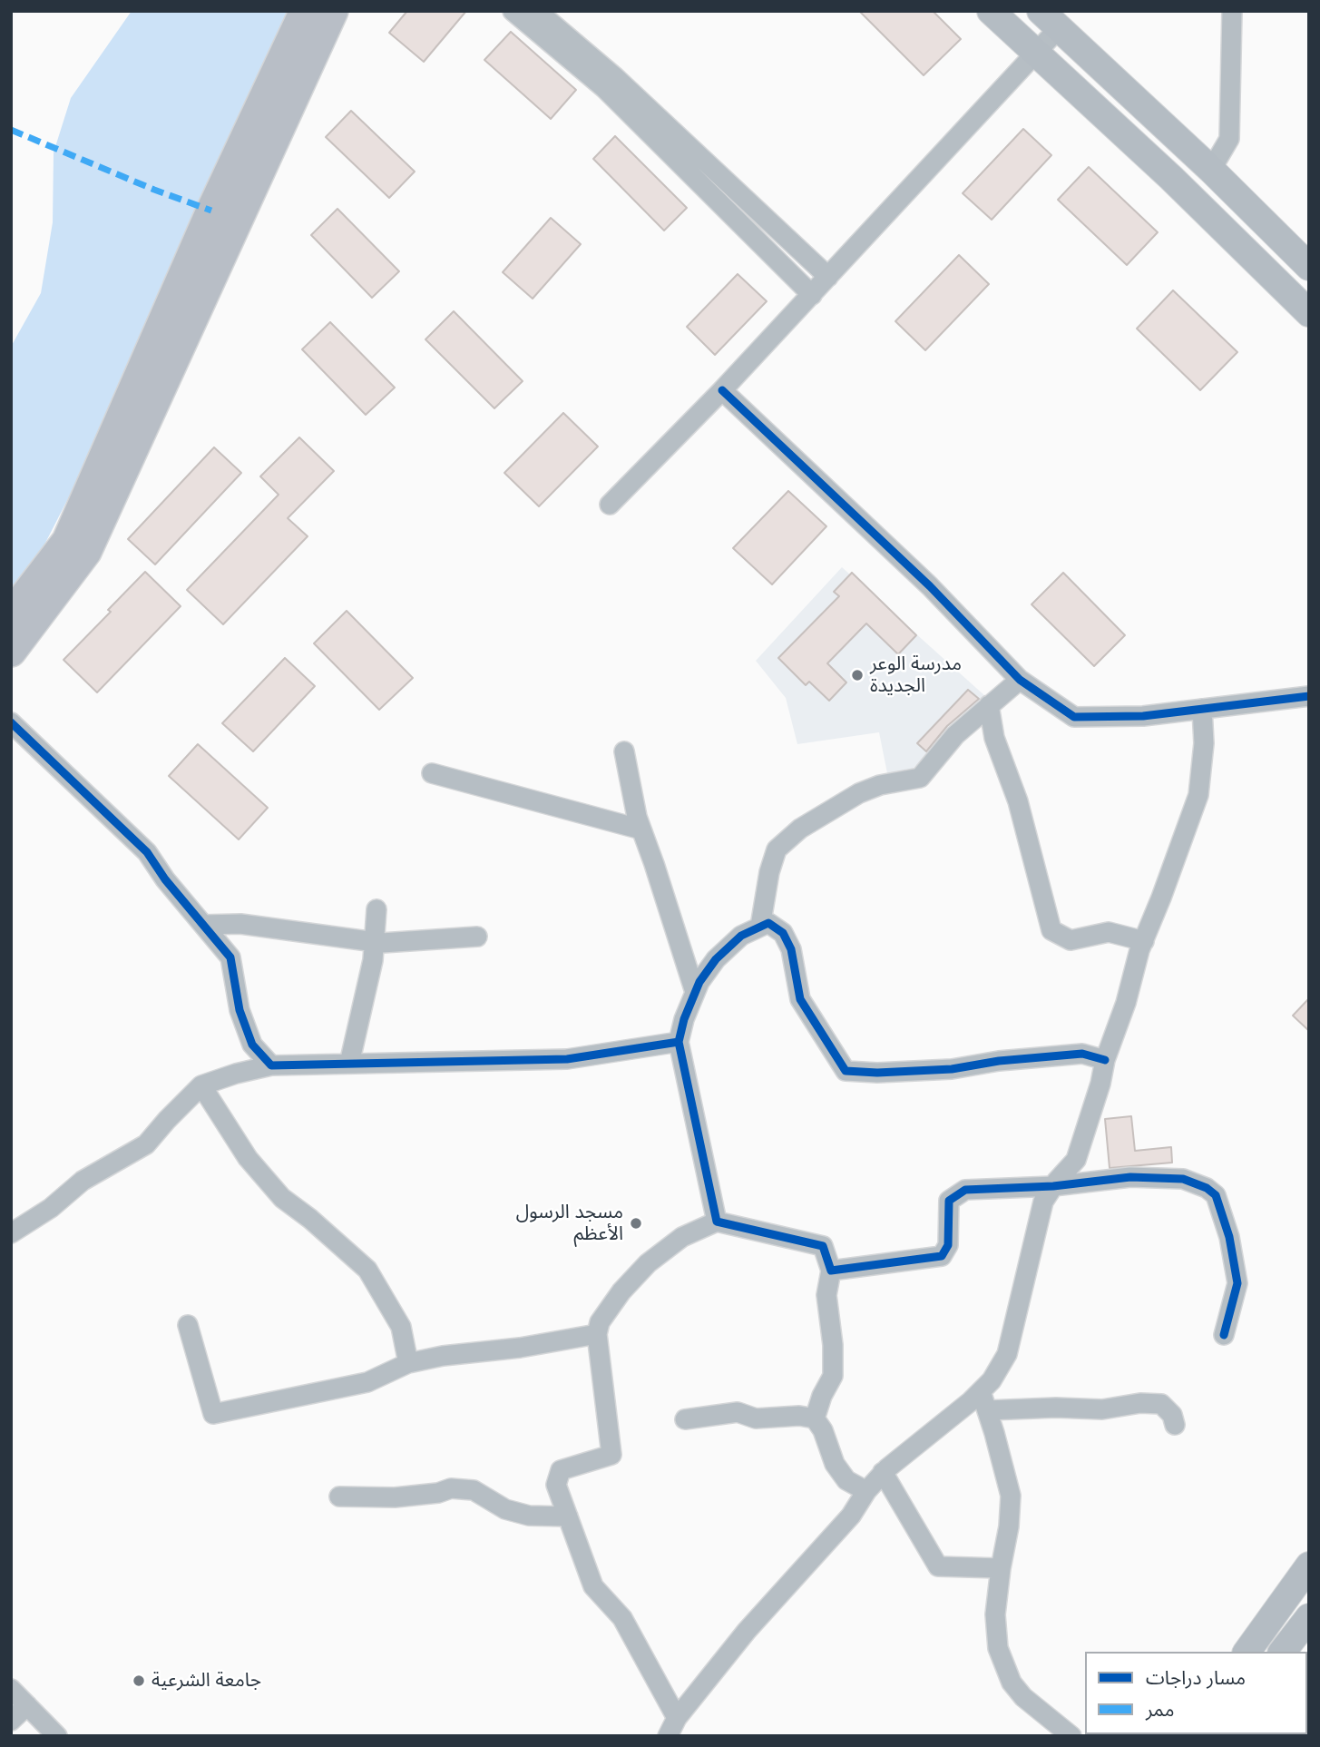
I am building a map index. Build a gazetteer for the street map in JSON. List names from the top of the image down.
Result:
{
  "places": ["مدرسة الوعر الجديدة", "مسجد الرسول الأعظم", "جامعة الشرعية"],
  "legend": ["مسار دراجات", "ممر"]
}
